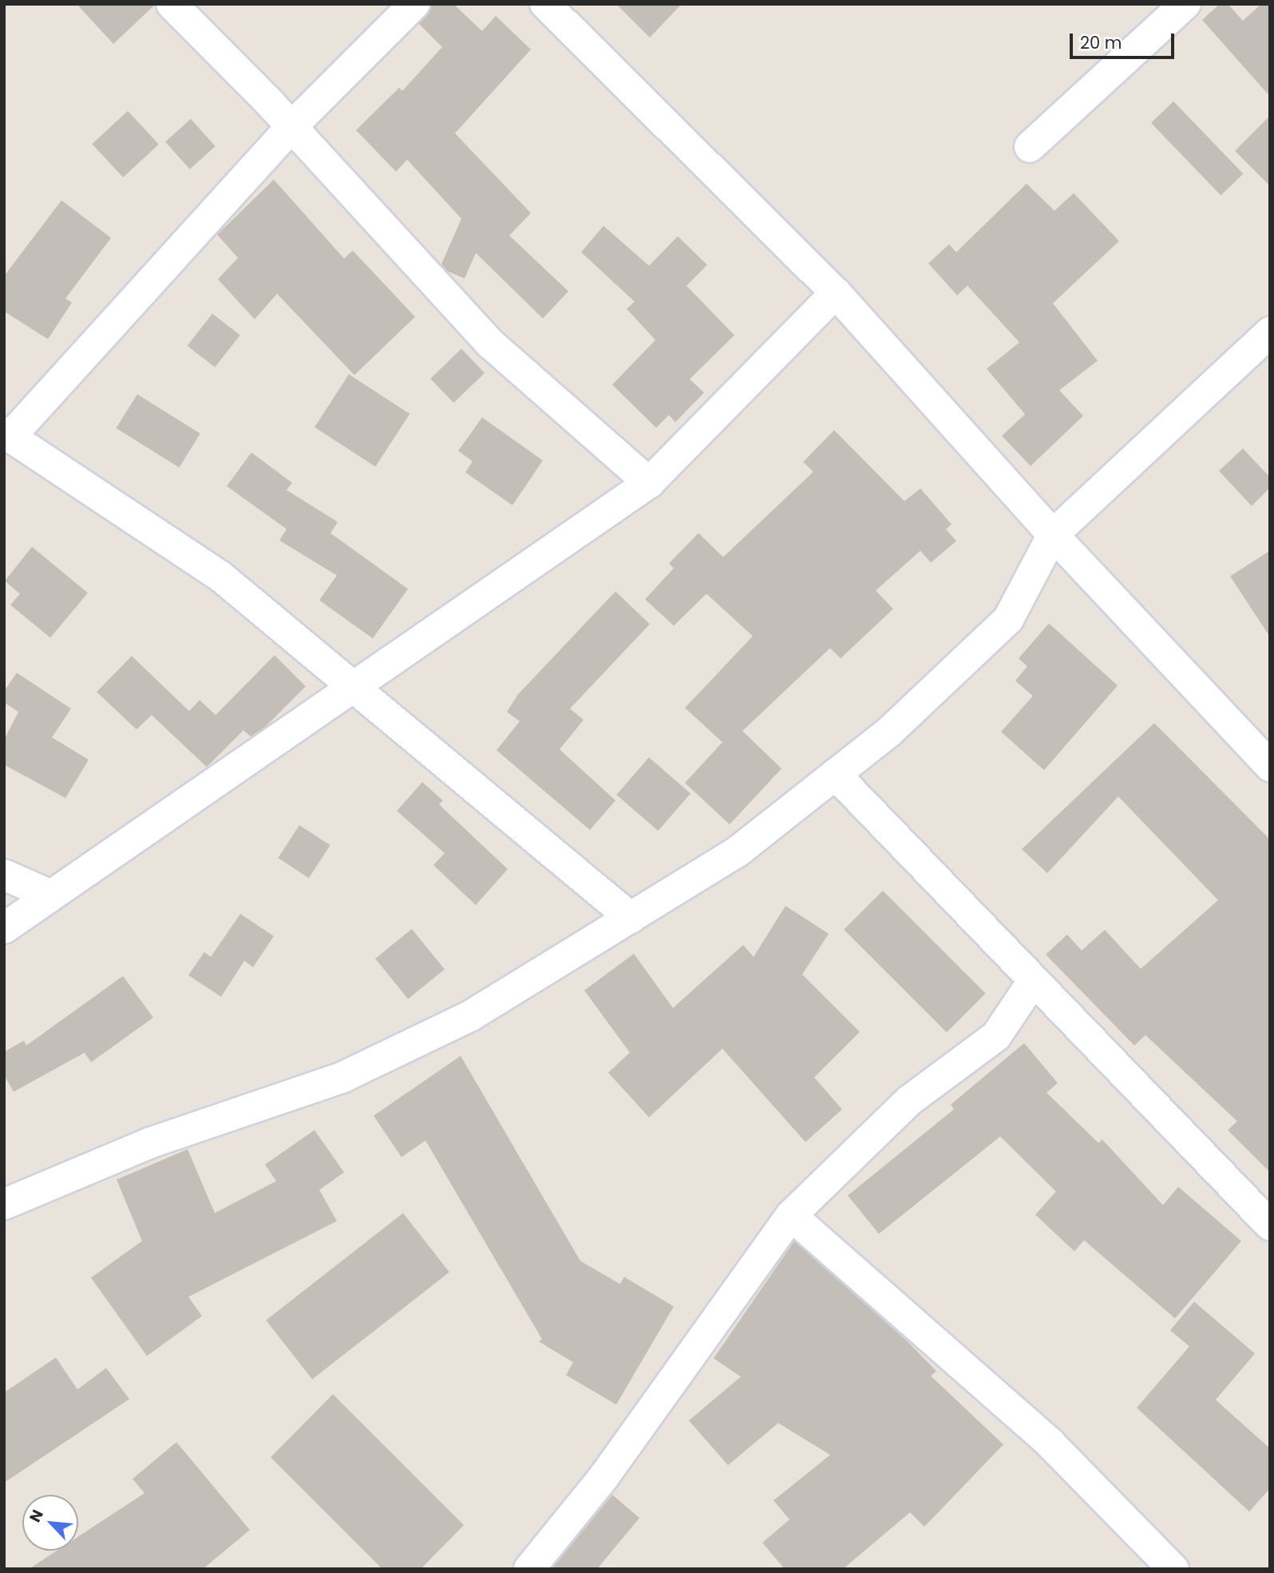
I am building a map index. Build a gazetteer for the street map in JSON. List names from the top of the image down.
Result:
{
  "scale_bar": "20 m",
  "north": "top left"
}
